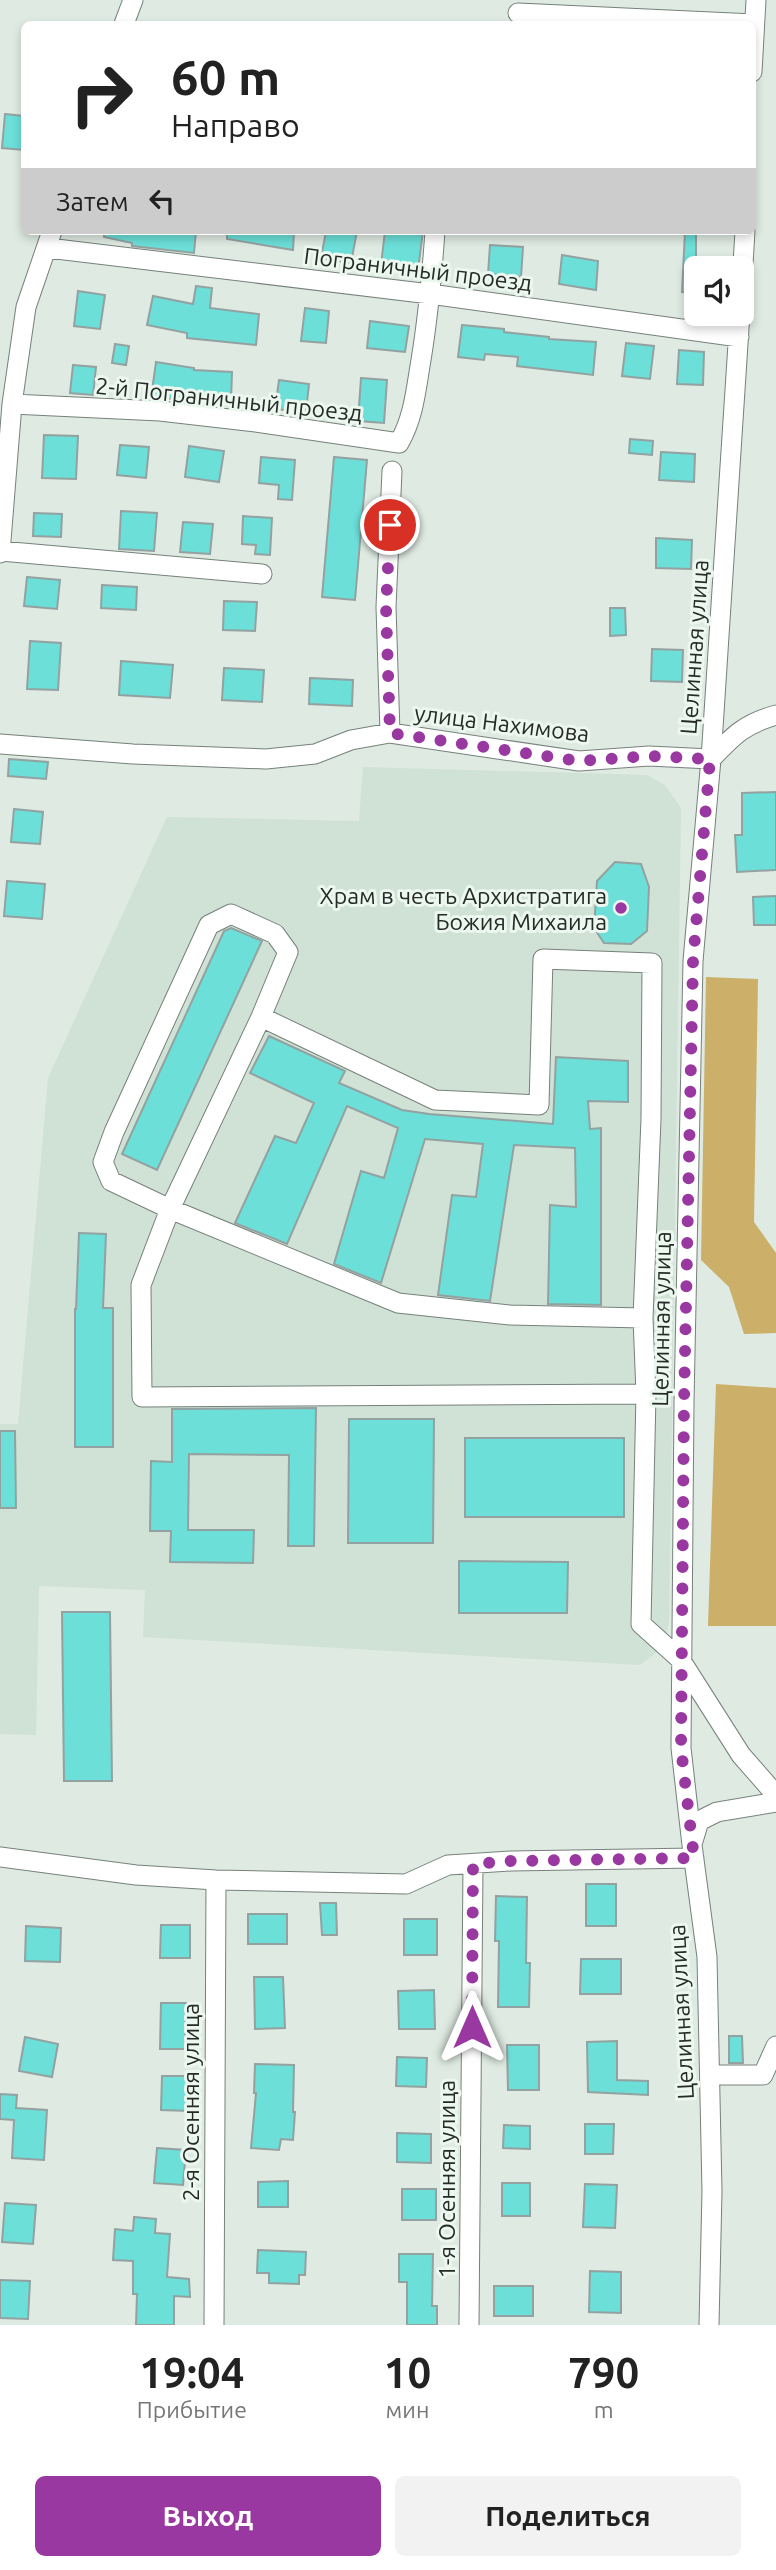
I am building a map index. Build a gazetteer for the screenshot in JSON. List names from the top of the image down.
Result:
{
  "streets": {
    "street": [
      "Пограничный проезд",
      "2-й Пограничный проезд",
      "Целинная улица",
      "улица Нахимова",
      "2-я Осенняя улица",
      "1-я Осенняя улица"
    ]
  },
  "crossings": [
    ["Пограничный проезд", "2-й Пограничный проезд"],
    ["Пограничный проезд", "Целинная улица"],
    ["Целинная улица", "улица Нахимова"]
  ],
  "places": ["Храм в честь Архистратига Божия Михаила"],
  "page": {
    "turn": ["60 m", "Направо"],
    "then": "Затем",
    "eta": [
      "19:04",
      "Прибытие",
      "10",
      "мин",
      "790",
      "m"
    ],
    "buttons": ["Выход", "Поделиться"]
  }
}
